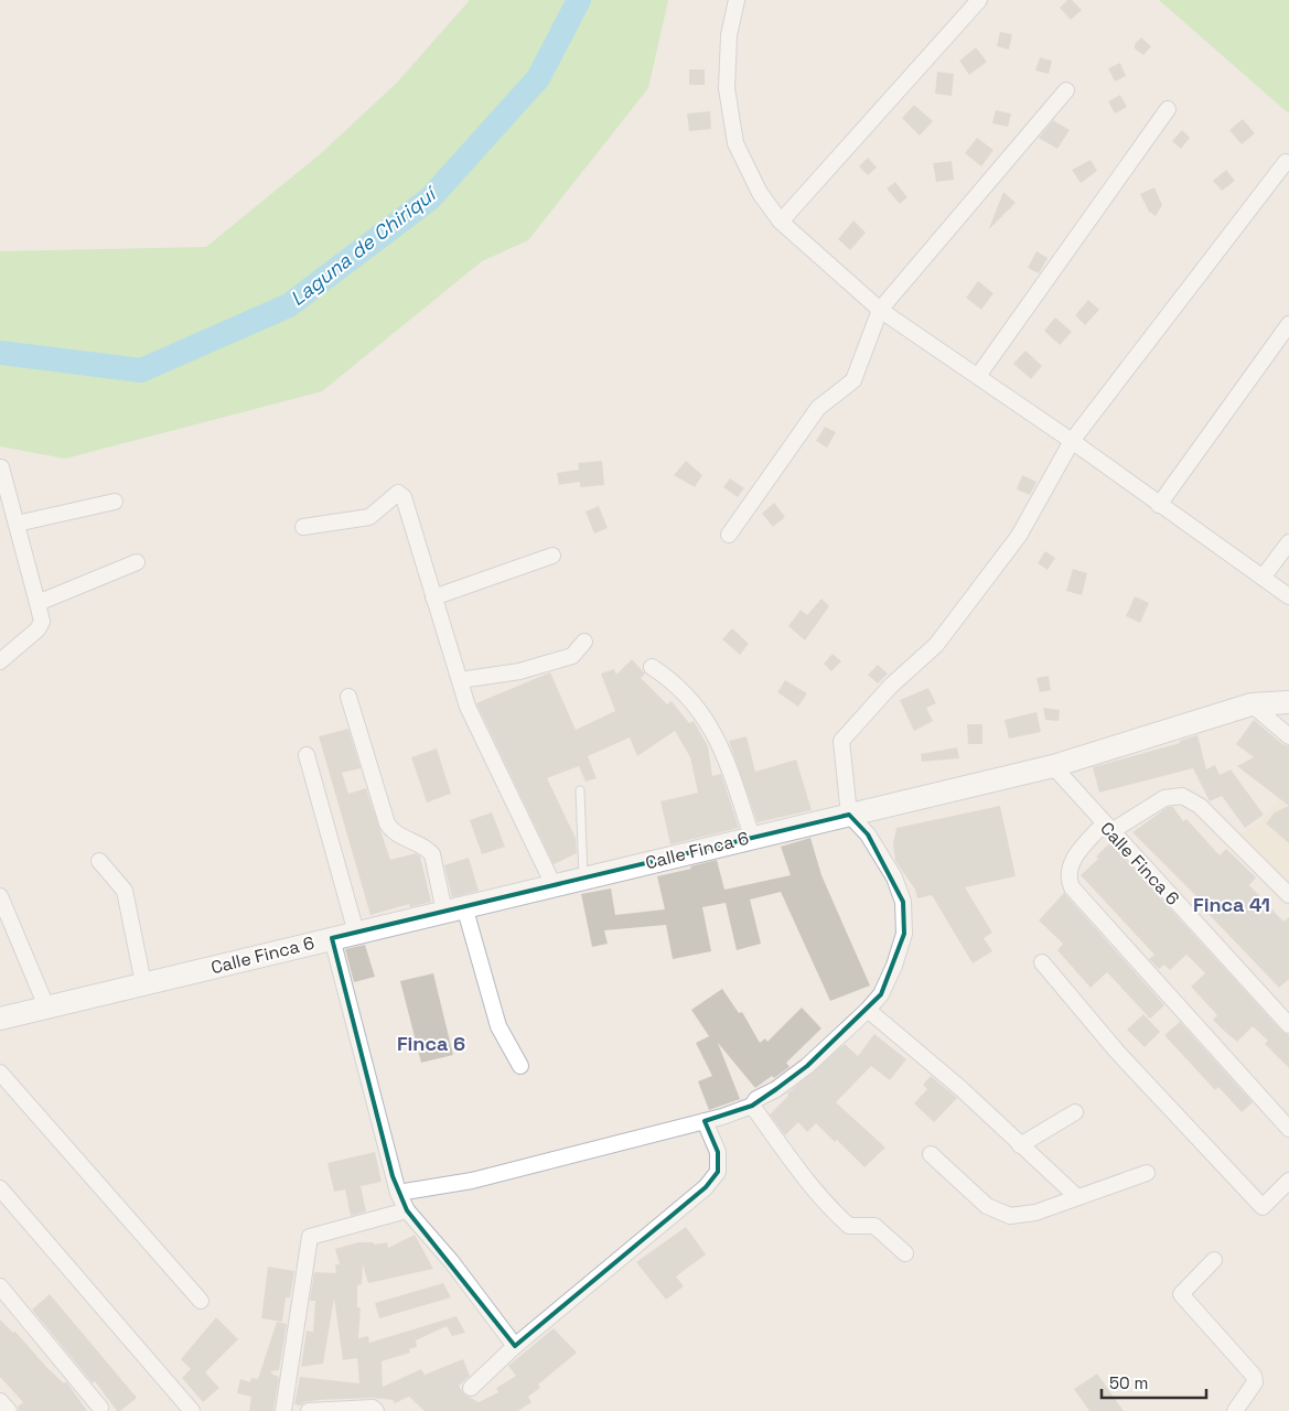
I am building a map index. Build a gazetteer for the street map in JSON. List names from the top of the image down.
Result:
{
  "streets": {
    "street": ["Calle Finca 6"]
  },
  "districts": ["Finca 41", "Finca 6"],
  "water": ["Laguna de Chiriquí"],
  "scale_bar": "50 m"
}
